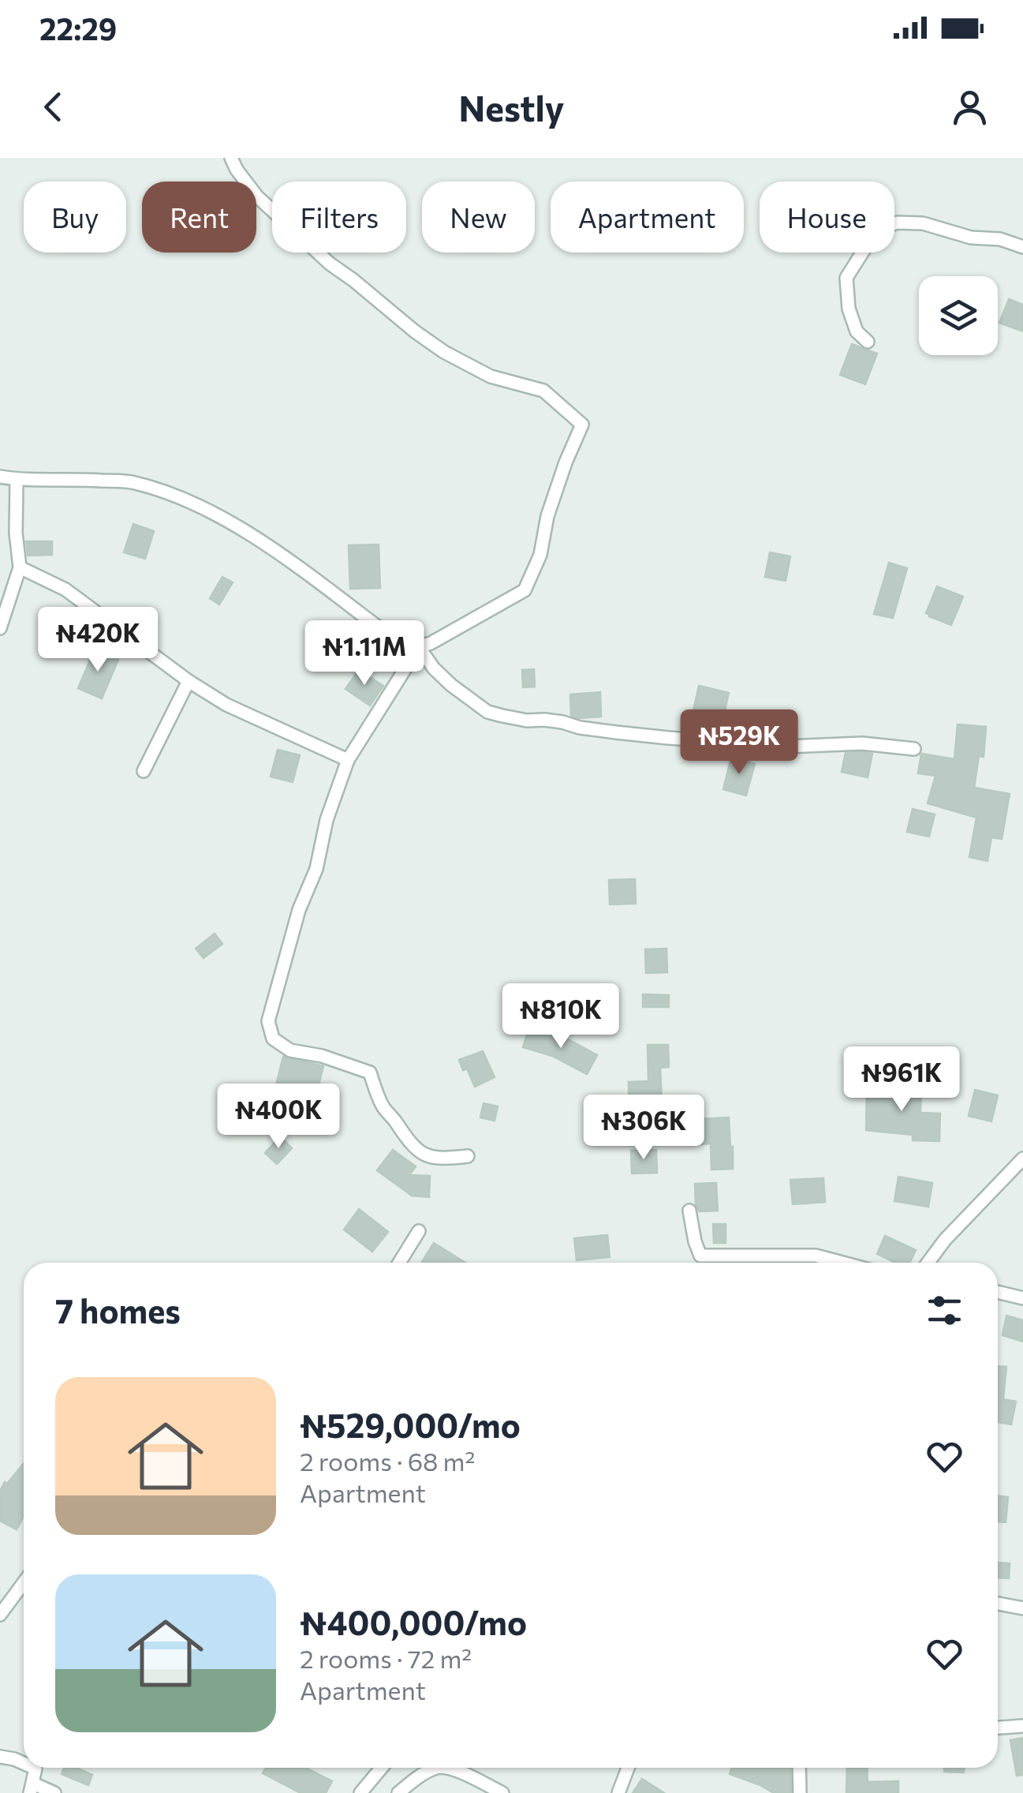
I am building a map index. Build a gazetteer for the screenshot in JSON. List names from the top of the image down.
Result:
{
  "page": {
    "status": "22:29",
    "header": "Nestly",
    "chip": [
      "Buy",
      "Rent",
      "Filters",
      "New",
      "Apartment",
      "House"
    ],
    "price": [
      "₦420K",
      "₦1.11M",
      "₦529K",
      "₦810K",
      "₦961K",
      "₦400K",
      "₦306K"
    ],
    "heading": "7 homes",
    "list": [
      {
        "name": "₦529,000/mo",
        "note": "2 rooms · 68 m² · Apartment"
      },
      {
        "name": "₦400,000/mo",
        "note": "2 rooms · 72 m² · Apartment"
      }
    ]
  }
}
